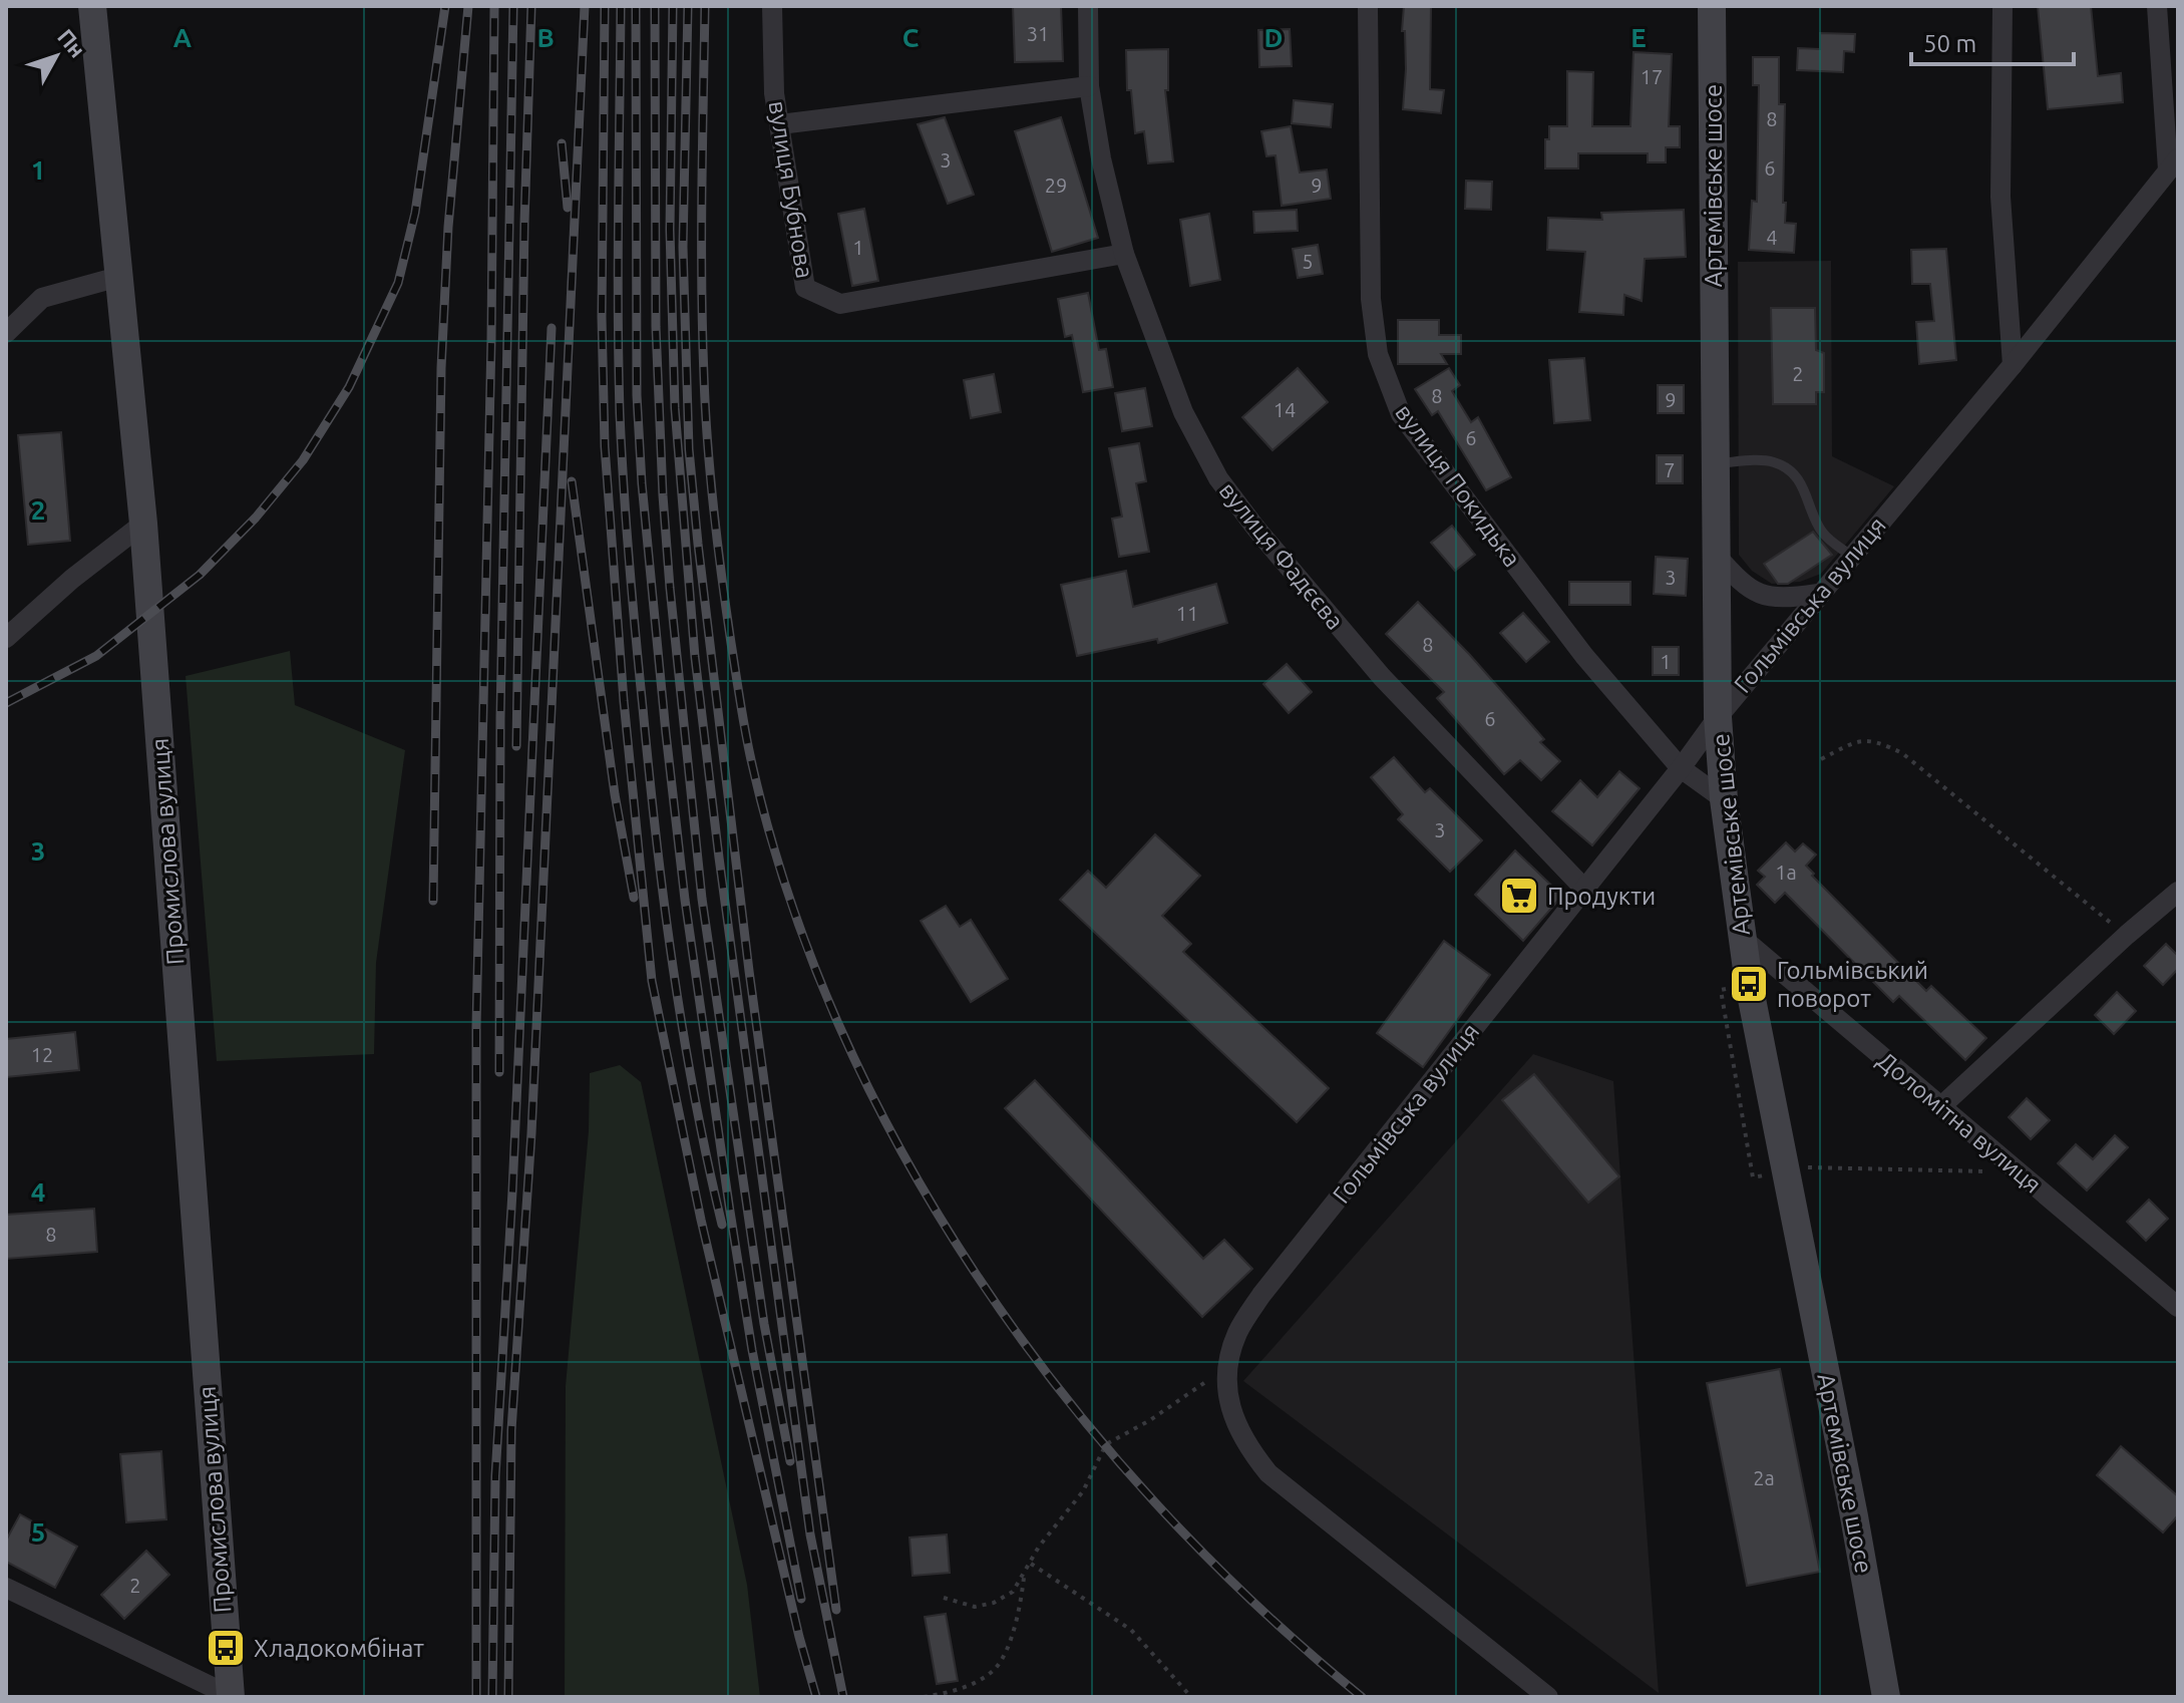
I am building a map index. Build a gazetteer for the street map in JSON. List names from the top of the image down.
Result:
{
  "streets": {
    "main road": ["Артемівське шосе", "Промислова вулиця"],
    "street": [
      "вулиця Бубнова",
      "вулиця Покидька",
      "вулиця Фадєєва",
      "Гольмівська вулиця",
      "Доломітна вулиця"
    ]
  },
  "crossings": [
    ["Артемівське шосе", "вулиця Покидька"],
    ["Артемівське шосе", "Гольмівська вулиця"],
    ["Артемівське шосе", "Доломітна вулиця"],
    ["вулиця Бубнова", "вулиця Фадєєва"],
    ["вулиця Покидька", "Гольмівська вулиця"],
    ["вулиця Фадєєва", "Гольмівська вулиця"]
  ],
  "places": {
    "supermarket": ["Продукти"],
    "bus stop": ["Гольмівський поворот", "Хладокомбінат"]
  },
  "house_numbers": [
    "31",
    "17",
    "8",
    "3",
    "6",
    "29",
    "9",
    "4",
    "1",
    "5",
    "2",
    "8",
    "9",
    "14",
    "6",
    "7",
    "3",
    "11",
    "8",
    "1",
    "6",
    "3",
    "1а",
    "12",
    "8",
    "2а",
    "2"
  ],
  "scale_bar": "50 m",
  "north": "top right",
  "grid": {
    "columns": [
      "A",
      "B",
      "C",
      "D",
      "E"
    ],
    "rows": [
      "1",
      "2",
      "3",
      "4",
      "5"
    ]
  }
}
